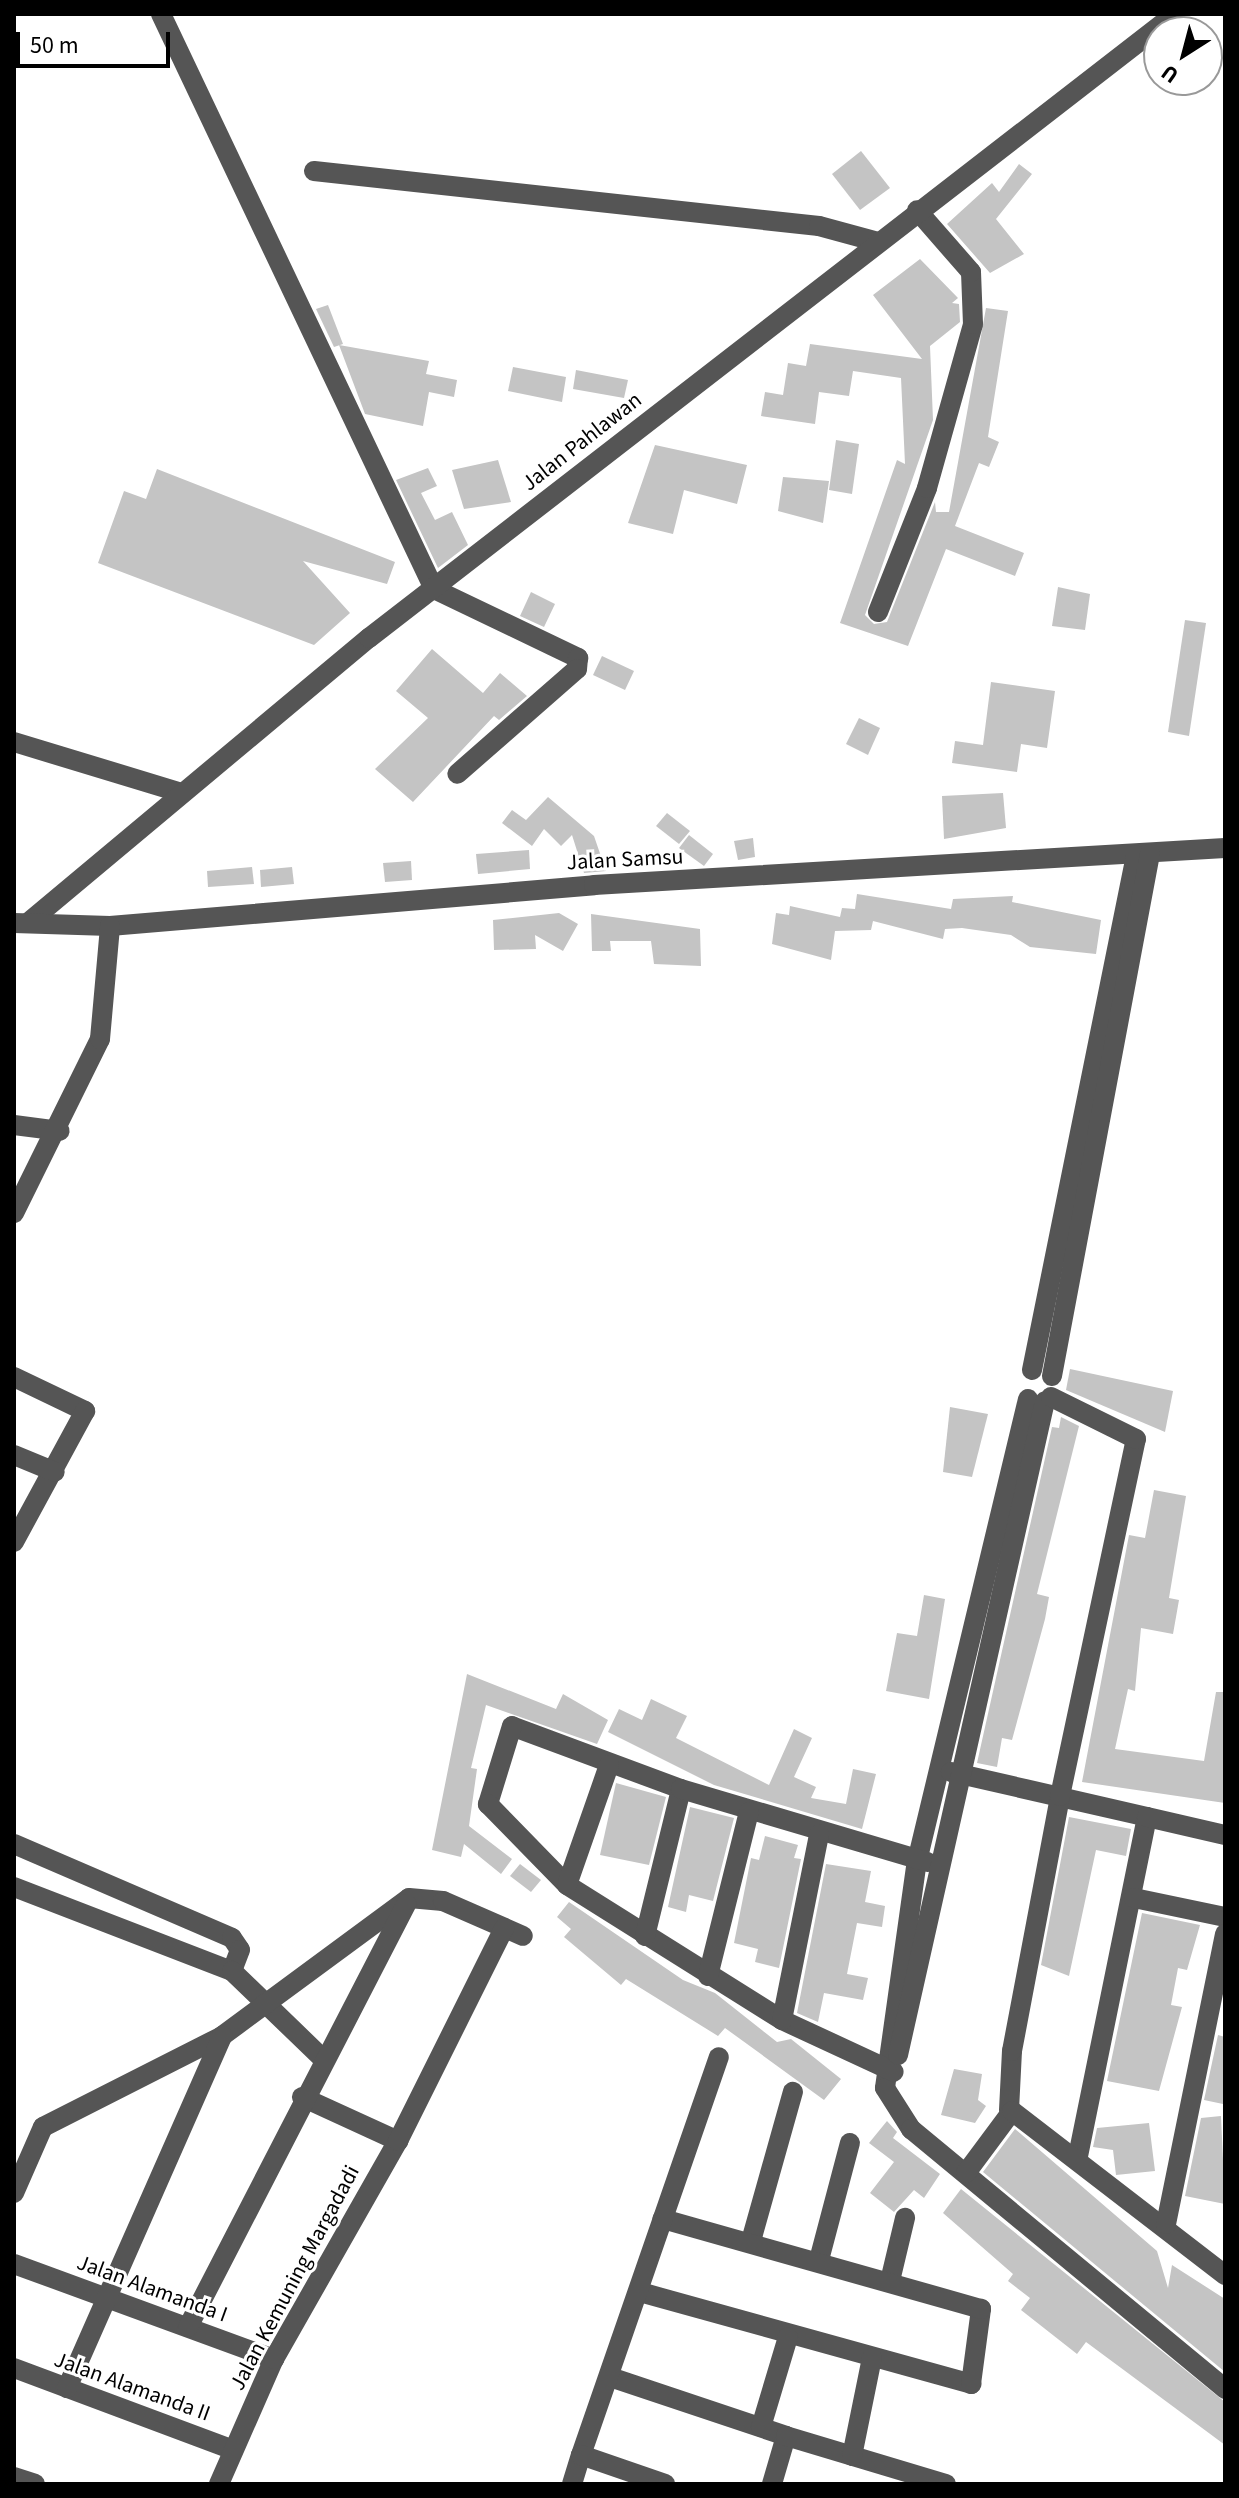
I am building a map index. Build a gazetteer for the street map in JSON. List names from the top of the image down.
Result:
{
  "streets": {
    "street": [
      "Jalan Pahlawan",
      "Jalan Samsu",
      "Jalan Kemuning Margadadi",
      "Jalan Alamanda I",
      "Jalan Alamanda II"
    ]
  },
  "crossings": [
    ["Jalan Pahlawan", "Jalan Samsu"],
    ["Jalan Kemuning Margadadi", "Jalan Alamanda I"],
    ["Jalan Kemuning Margadadi", "Jalan Alamanda II"]
  ],
  "scale_bar": "50 m",
  "north": "bottom left"
}
